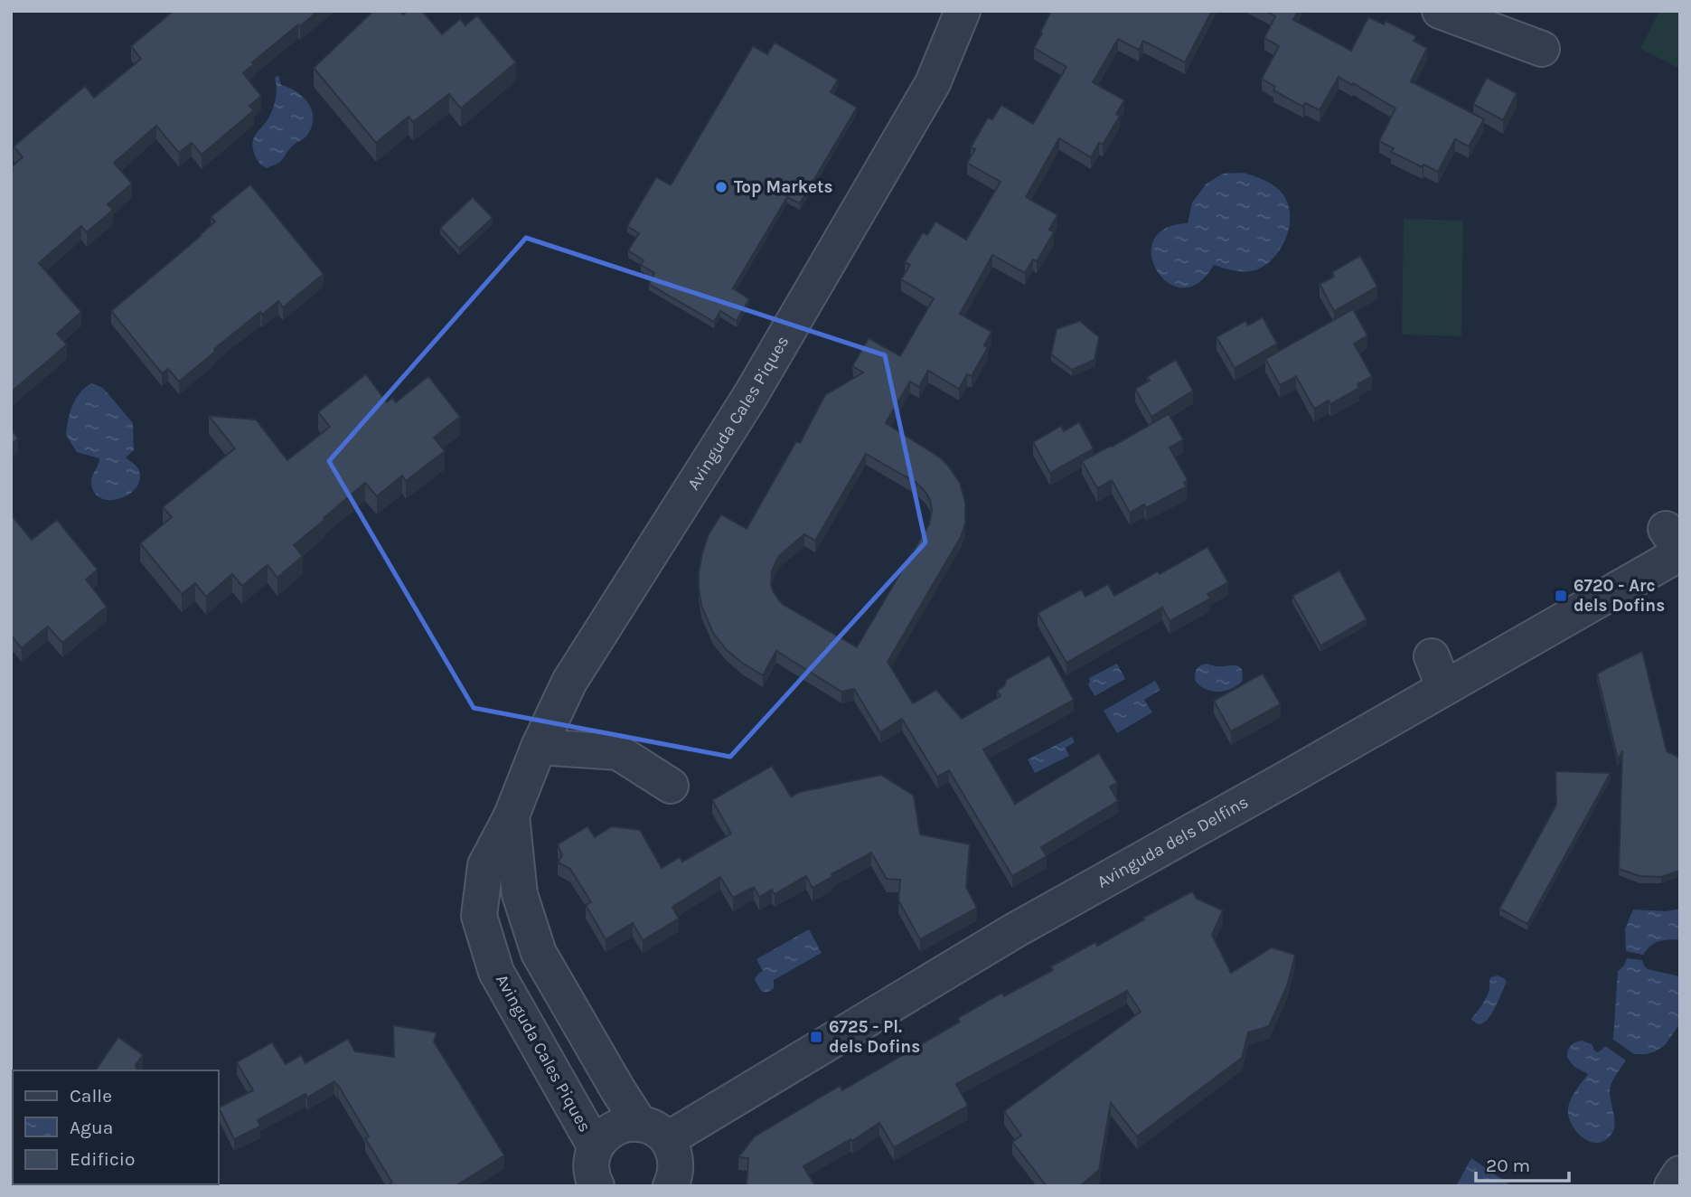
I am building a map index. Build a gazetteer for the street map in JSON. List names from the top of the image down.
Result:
{
  "streets": {
    "street": ["Avinguda Cales Piques", "Avinguda dels Delfins"]
  },
  "crossings": [
    ["Avinguda Cales Piques", "Avinguda dels Delfins"]
  ],
  "places": {
    "other": ["Top Markets"],
    "transit": ["6720 - Arc dels Dofins", "6725 - Pl. dels Dofins"]
  },
  "legend": ["Calle", "Agua", "Edificio"],
  "scale_bar": "20 m"
}
